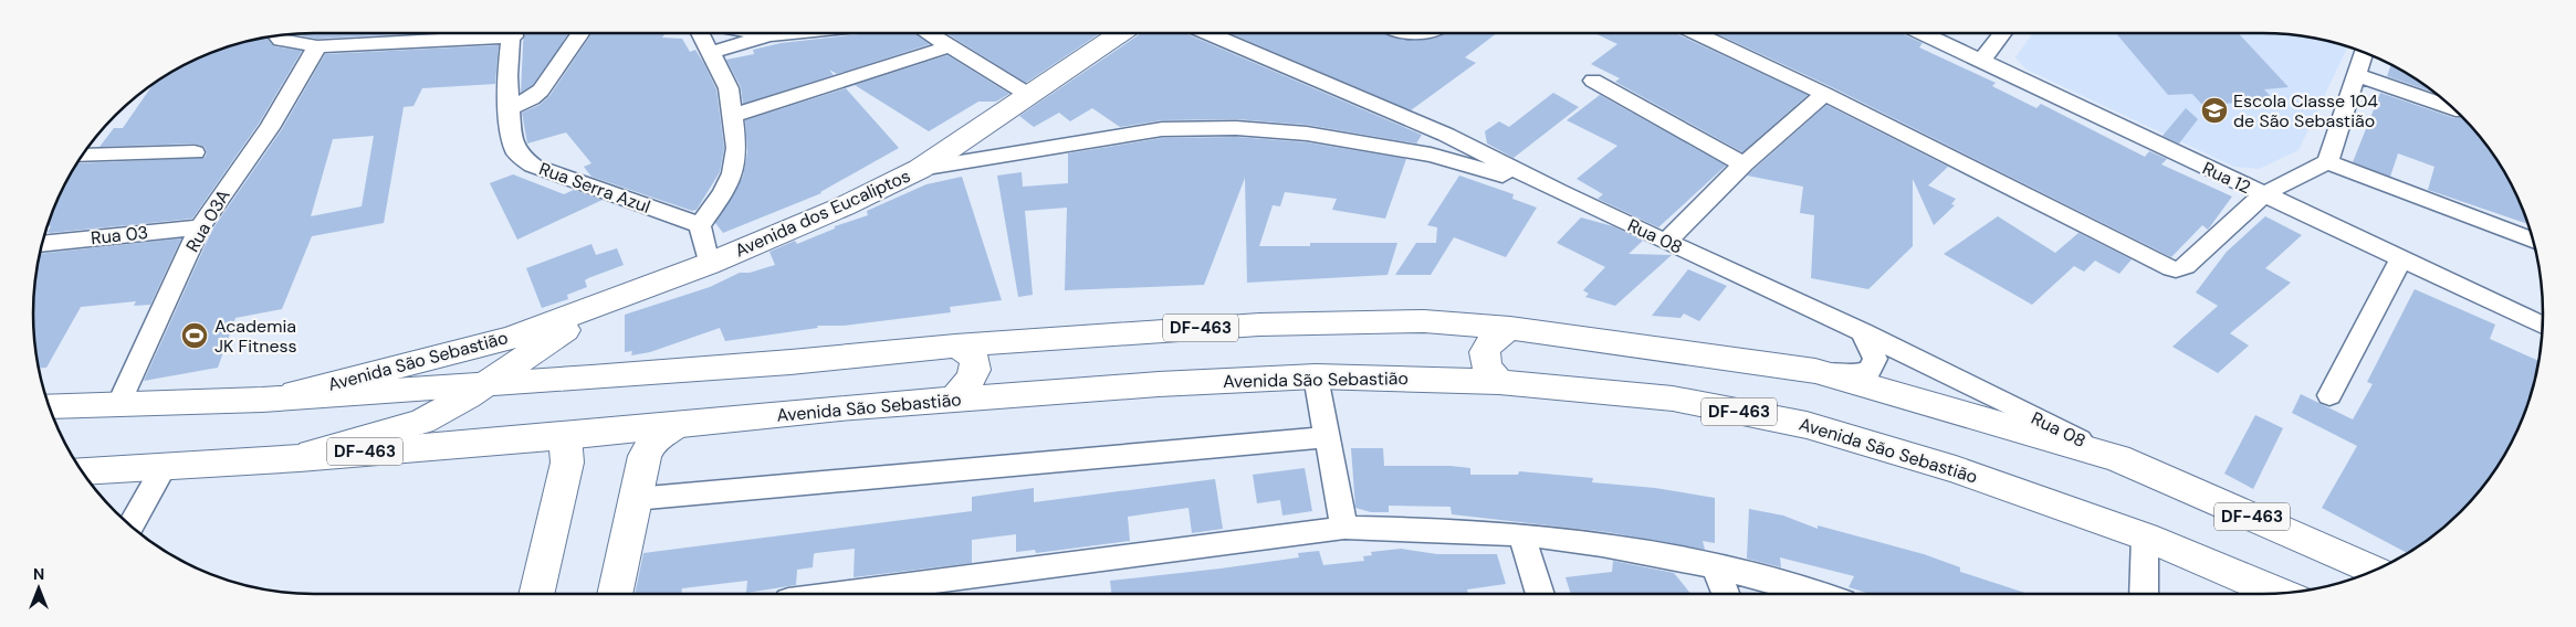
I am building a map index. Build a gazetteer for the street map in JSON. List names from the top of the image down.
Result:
{
  "streets": {
    "main road": ["Avenida dos Eucaliptos", "DF-463", "Avenida São Sebastião"],
    "street": [
      "Rua 12",
      "Rua Serra Azul",
      "Rua 03A",
      "Rua 03",
      "Rua 08"
    ]
  },
  "crossings": [
    ["Avenida dos Eucaliptos", "Avenida São Sebastião"],
    ["Rua 03A", "Rua 03"],
    ["Rua 03A", "Avenida São Sebastião"],
    ["Rua 08", "Avenida São Sebastião"]
  ],
  "places": {
    "school or university": ["Escola Classe 104 de São Sebastião"],
    "sports": ["Academia JK Fitness"]
  },
  "north": "top"
}
